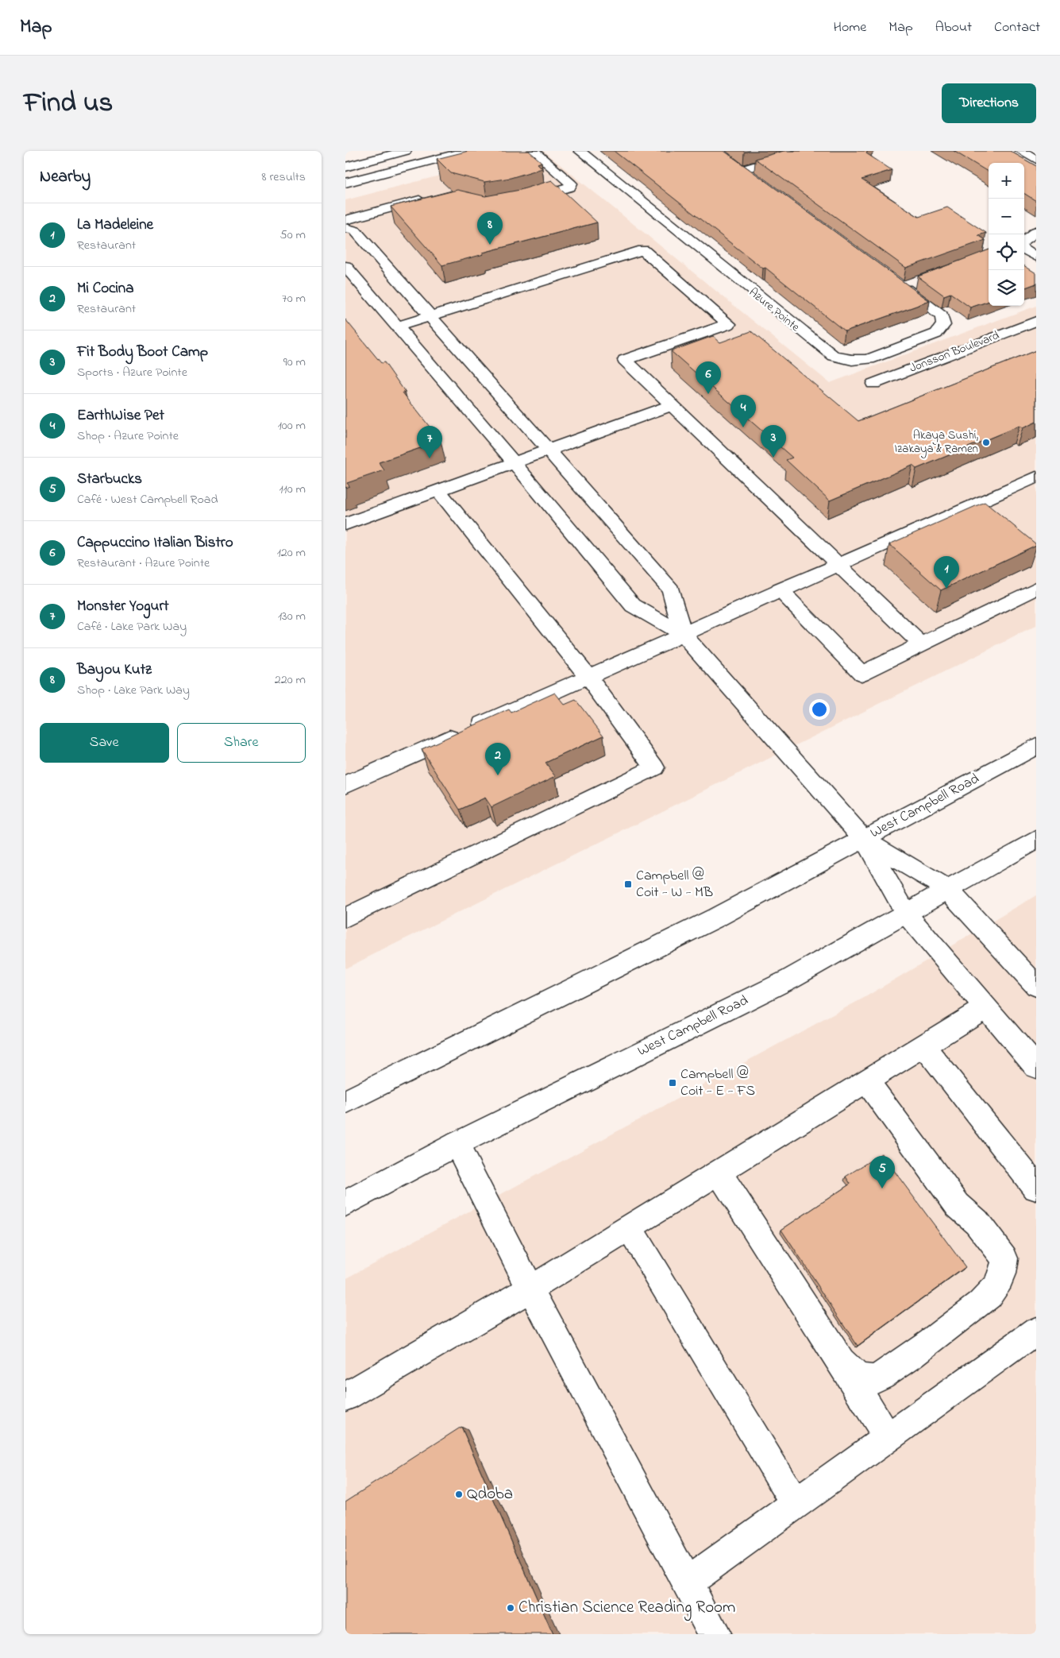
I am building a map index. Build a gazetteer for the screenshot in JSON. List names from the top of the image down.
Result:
{
  "streets": {
    "street": ["Azure Pointe", "Jonsson Boulevard", "West Campbell Road"]
  },
  "places": {
    "other": ["Akaya Sushi, Izakaya & Ramen", "Qdoba", "Christian Science Reading Room"],
    "transit": ["Campbell @ Coit - W - MB", "Campbell @ Coit - E - FS"]
  },
  "page": {
    "header": "Map",
    "nav": [
      "Home",
      "Map",
      "About",
      "Contact"
    ],
    "title": "Find us",
    "buttons": [
      "Directions",
      ["Save", "Share"]
    ],
    "heading": ["Nearby", "8 results"],
    "map_buttons": ["+", "−"],
    "list": [
      {
        "mark": "1",
        "name": "La Madeleine",
        "note": "Restaurant",
        "value": "50 m"
      },
      {
        "mark": "2",
        "name": "Mi Cocina",
        "note": "Restaurant",
        "value": "70 m"
      },
      {
        "mark": "3",
        "name": "Fit Body Boot Camp",
        "note": "Sports · Azure Pointe",
        "value": "90 m"
      },
      {
        "mark": "4",
        "name": "EarthWise Pet",
        "note": "Shop · Azure Pointe",
        "value": "100 m"
      },
      {
        "mark": "5",
        "name": "Starbucks",
        "note": "Café · West Campbell Road",
        "value": "110 m"
      },
      {
        "mark": "6",
        "name": "Cappuccino Italian Bistro",
        "note": "Restaurant · Azure Pointe",
        "value": "120 m"
      },
      {
        "mark": "7",
        "name": "Monster Yogurt",
        "note": "Café · Lake Park Way",
        "value": "130 m"
      },
      {
        "mark": "8",
        "name": "Bayou Kutz",
        "note": "Shop · Lake Park Way",
        "value": "220 m"
      }
    ],
    "pins": [
      "8",
      "6",
      "4",
      "3",
      "7",
      "1",
      "2",
      "5"
    ]
  }
}
